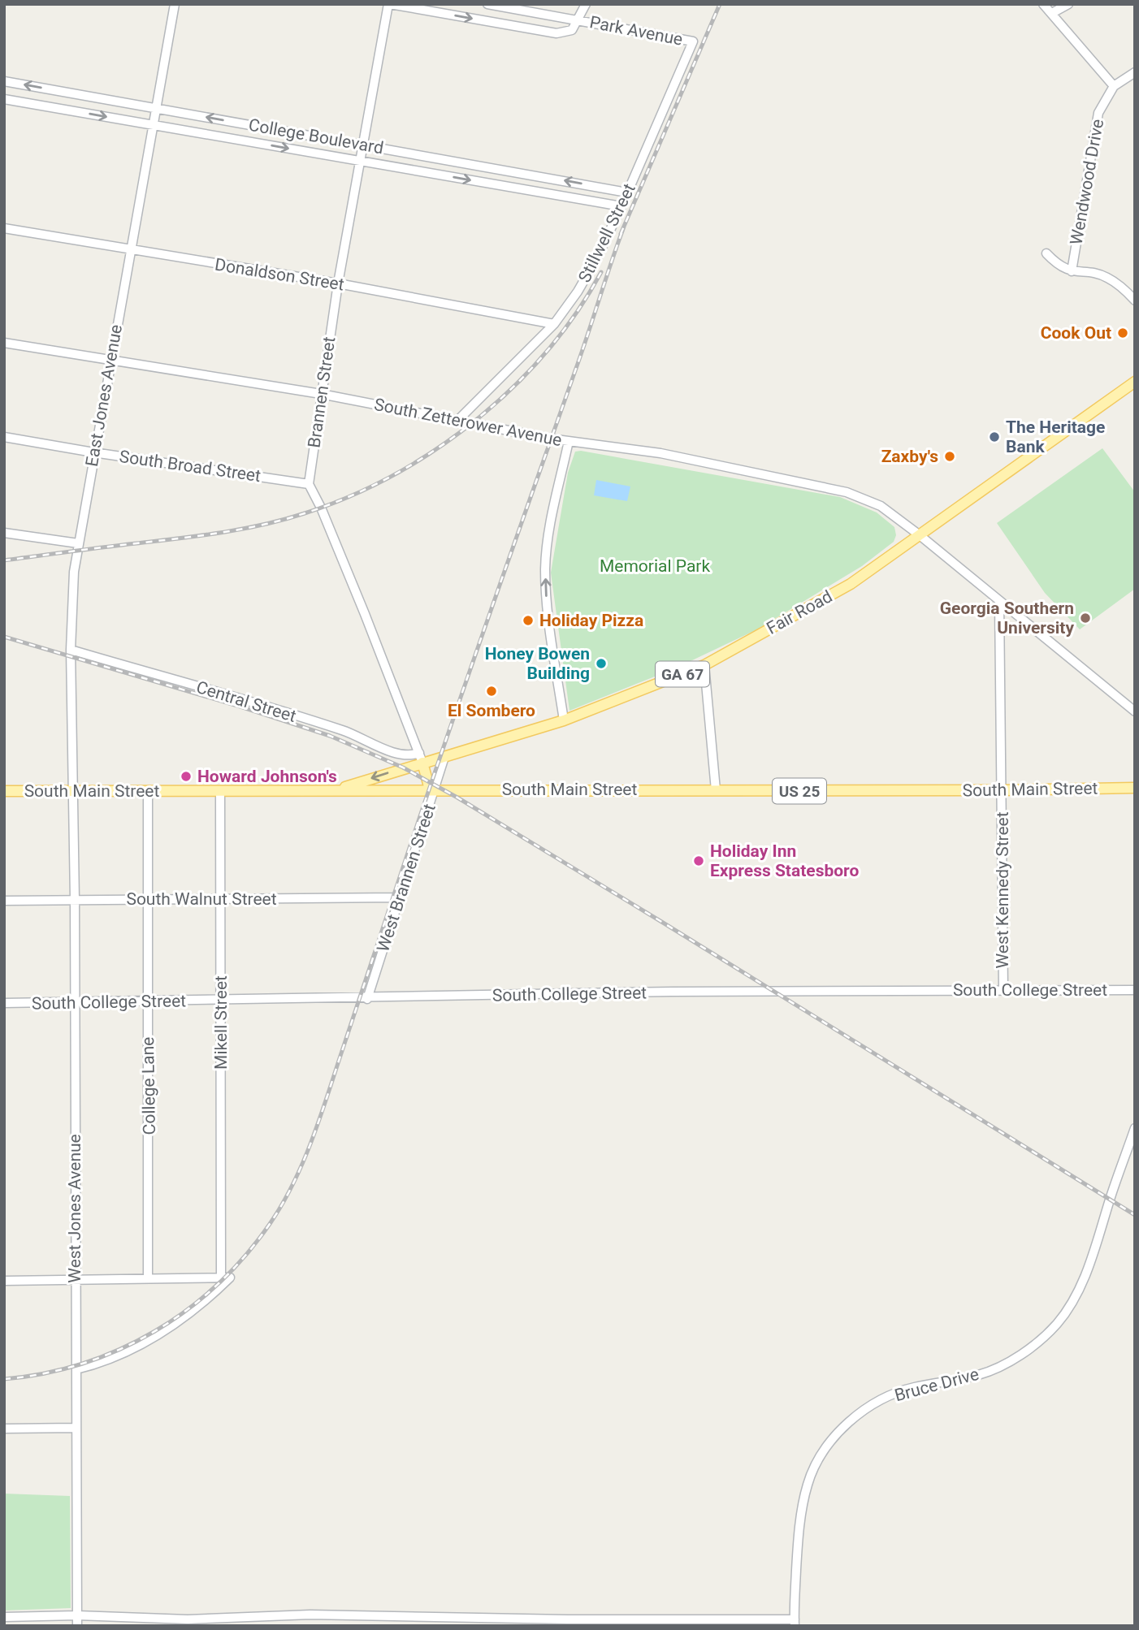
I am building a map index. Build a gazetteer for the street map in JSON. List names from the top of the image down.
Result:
{
  "streets": {
    "main road": [
      "Fair Road",
      "GA 67",
      "South Main Street",
      "US 25"
    ],
    "street": [
      "Park Avenue",
      "College Boulevard",
      "Wendwood Drive",
      "Stillwell Street",
      "Donaldson Street",
      "Brannen Street",
      "East Jones Avenue",
      "South Zetterower Avenue",
      "South Broad Street",
      "Central Street",
      "West Brannen Street",
      "West Kennedy Street",
      "South Walnut Street",
      "South College Street",
      "Mikell Street",
      "College Lane",
      "West Jones Avenue",
      "Bruce Drive"
    ]
  },
  "crossings": [
    ["Park Avenue", "Stillwell Street"],
    ["Park Avenue", "Brannen Street"],
    ["College Boulevard", "Stillwell Street"],
    ["College Boulevard", "Brannen Street"],
    ["College Boulevard", "East Jones Avenue"],
    ["Stillwell Street", "Donaldson Street"],
    ["Stillwell Street", "South Zetterower Avenue"],
    ["Donaldson Street", "Brannen Street"],
    ["Donaldson Street", "East Jones Avenue"],
    ["Brannen Street", "South Zetterower Avenue"],
    ["Brannen Street", "South Broad Street"],
    ["East Jones Avenue", "South Zetterower Avenue"],
    ["East Jones Avenue", "South Broad Street"],
    ["East Jones Avenue", "Central Street"],
    ["East Jones Avenue", "South Main Street"],
    ["East Jones Avenue", "West Jones Avenue"],
    ["South Zetterower Avenue", "Fair Road"],
    ["South Zetterower Avenue", "West Kennedy Street"],
    ["Fair Road", "GA 67"],
    ["Fair Road", "Central Street"],
    ["Fair Road", "West Brannen Street"],
    ["GA 67", "Central Street"],
    ["GA 67", "South Main Street"],
    ["South Main Street", "West Brannen Street"],
    ["South Main Street", "West Kennedy Street"],
    ["South Main Street", "Mikell Street"],
    ["South Main Street", "College Lane"],
    ["South Main Street", "West Jones Avenue"],
    ["West Brannen Street", "South Walnut Street"],
    ["West Brannen Street", "South College Street"],
    ["West Kennedy Street", "South College Street"],
    ["South Walnut Street", "Mikell Street"],
    ["South Walnut Street", "College Lane"],
    ["South Walnut Street", "West Jones Avenue"],
    ["South College Street", "Mikell Street"],
    ["South College Street", "College Lane"],
    ["South College Street", "West Jones Avenue"]
  ],
  "parks": ["Memorial Park"],
  "places": [
    "Cook Out",
    "The Heritage Bank",
    "Zaxby's",
    "Georgia Southern University",
    "Holiday Pizza",
    "Honey Bowen Building",
    "El Sombero",
    "Howard Johnson's",
    "Holiday Inn Express Statesboro"
  ]
}
